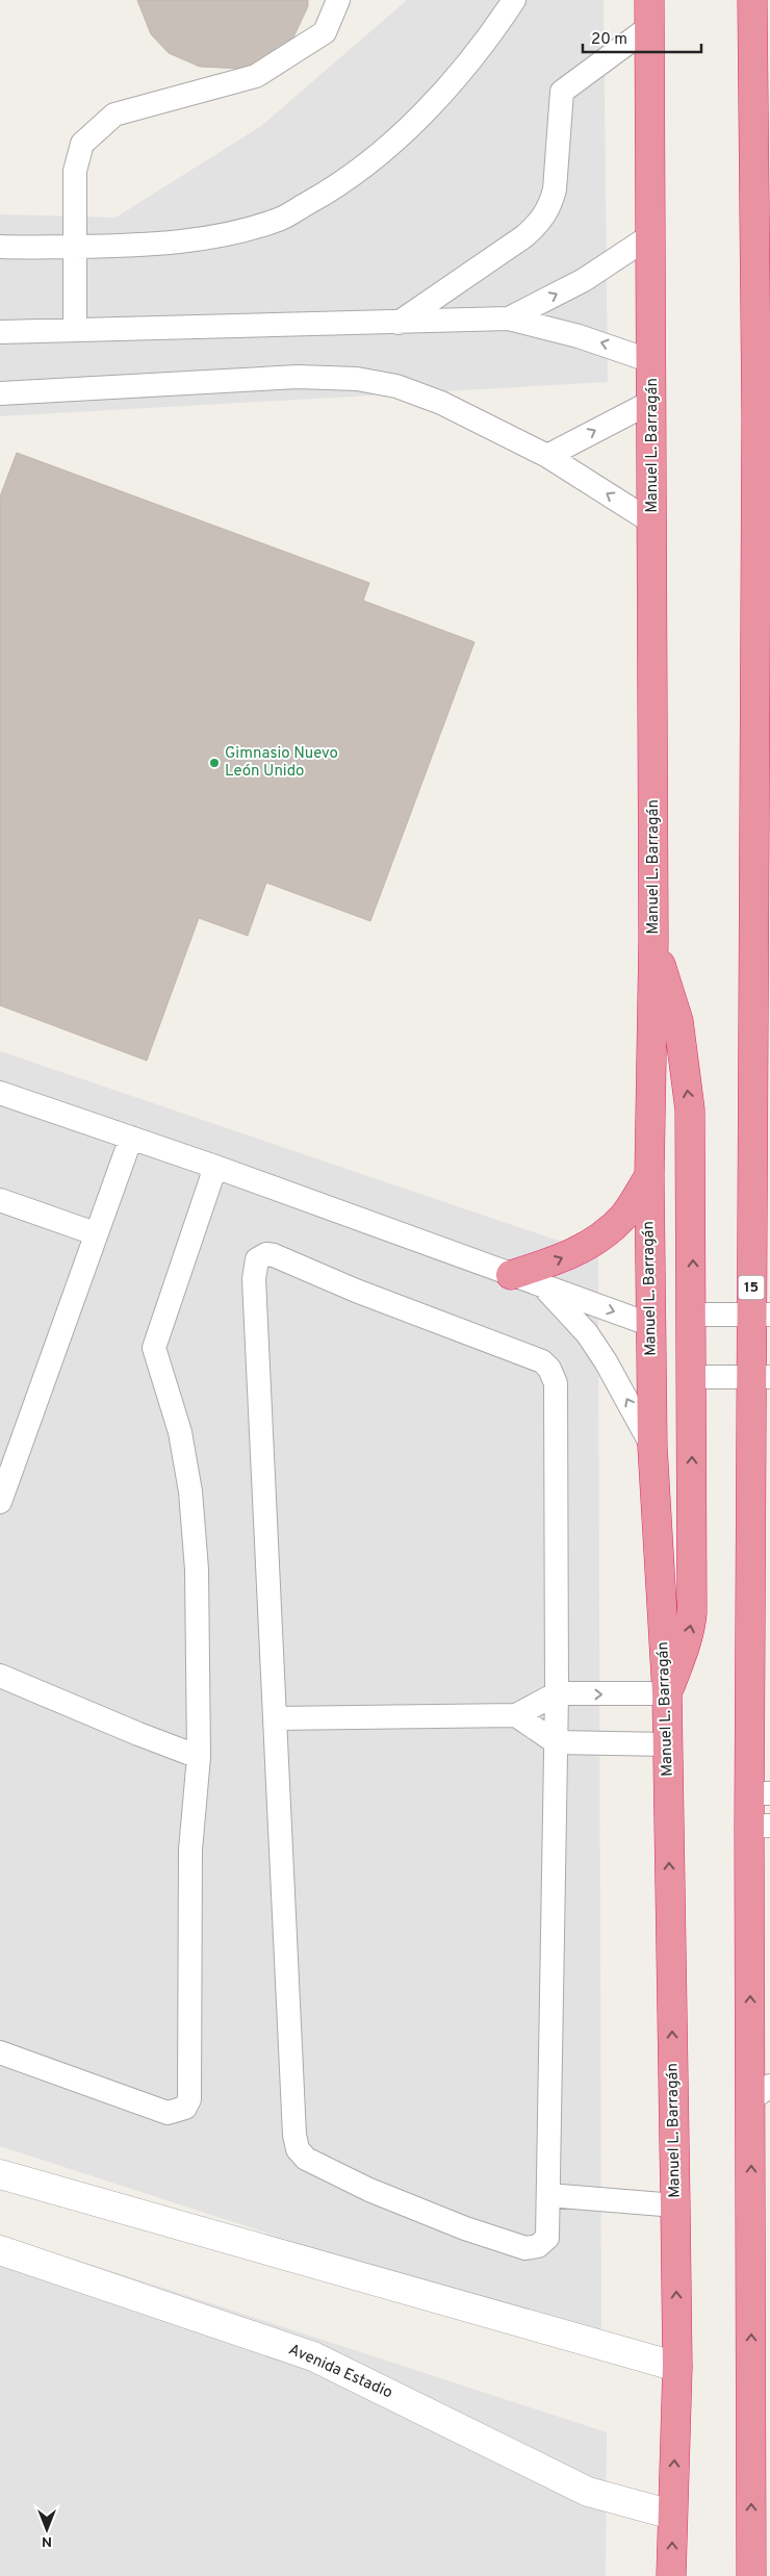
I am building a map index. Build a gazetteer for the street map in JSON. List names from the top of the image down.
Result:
{
  "streets": {
    "highway": ["Manuel L. Barragán", "15"],
    "street": ["Avenida Estadio"]
  },
  "crossings": [
    ["Manuel L. Barragán", "Avenida Estadio"]
  ],
  "places": ["Gimnasio Nuevo León Unido"],
  "scale_bar": "20 m",
  "north": "bottom"
}
